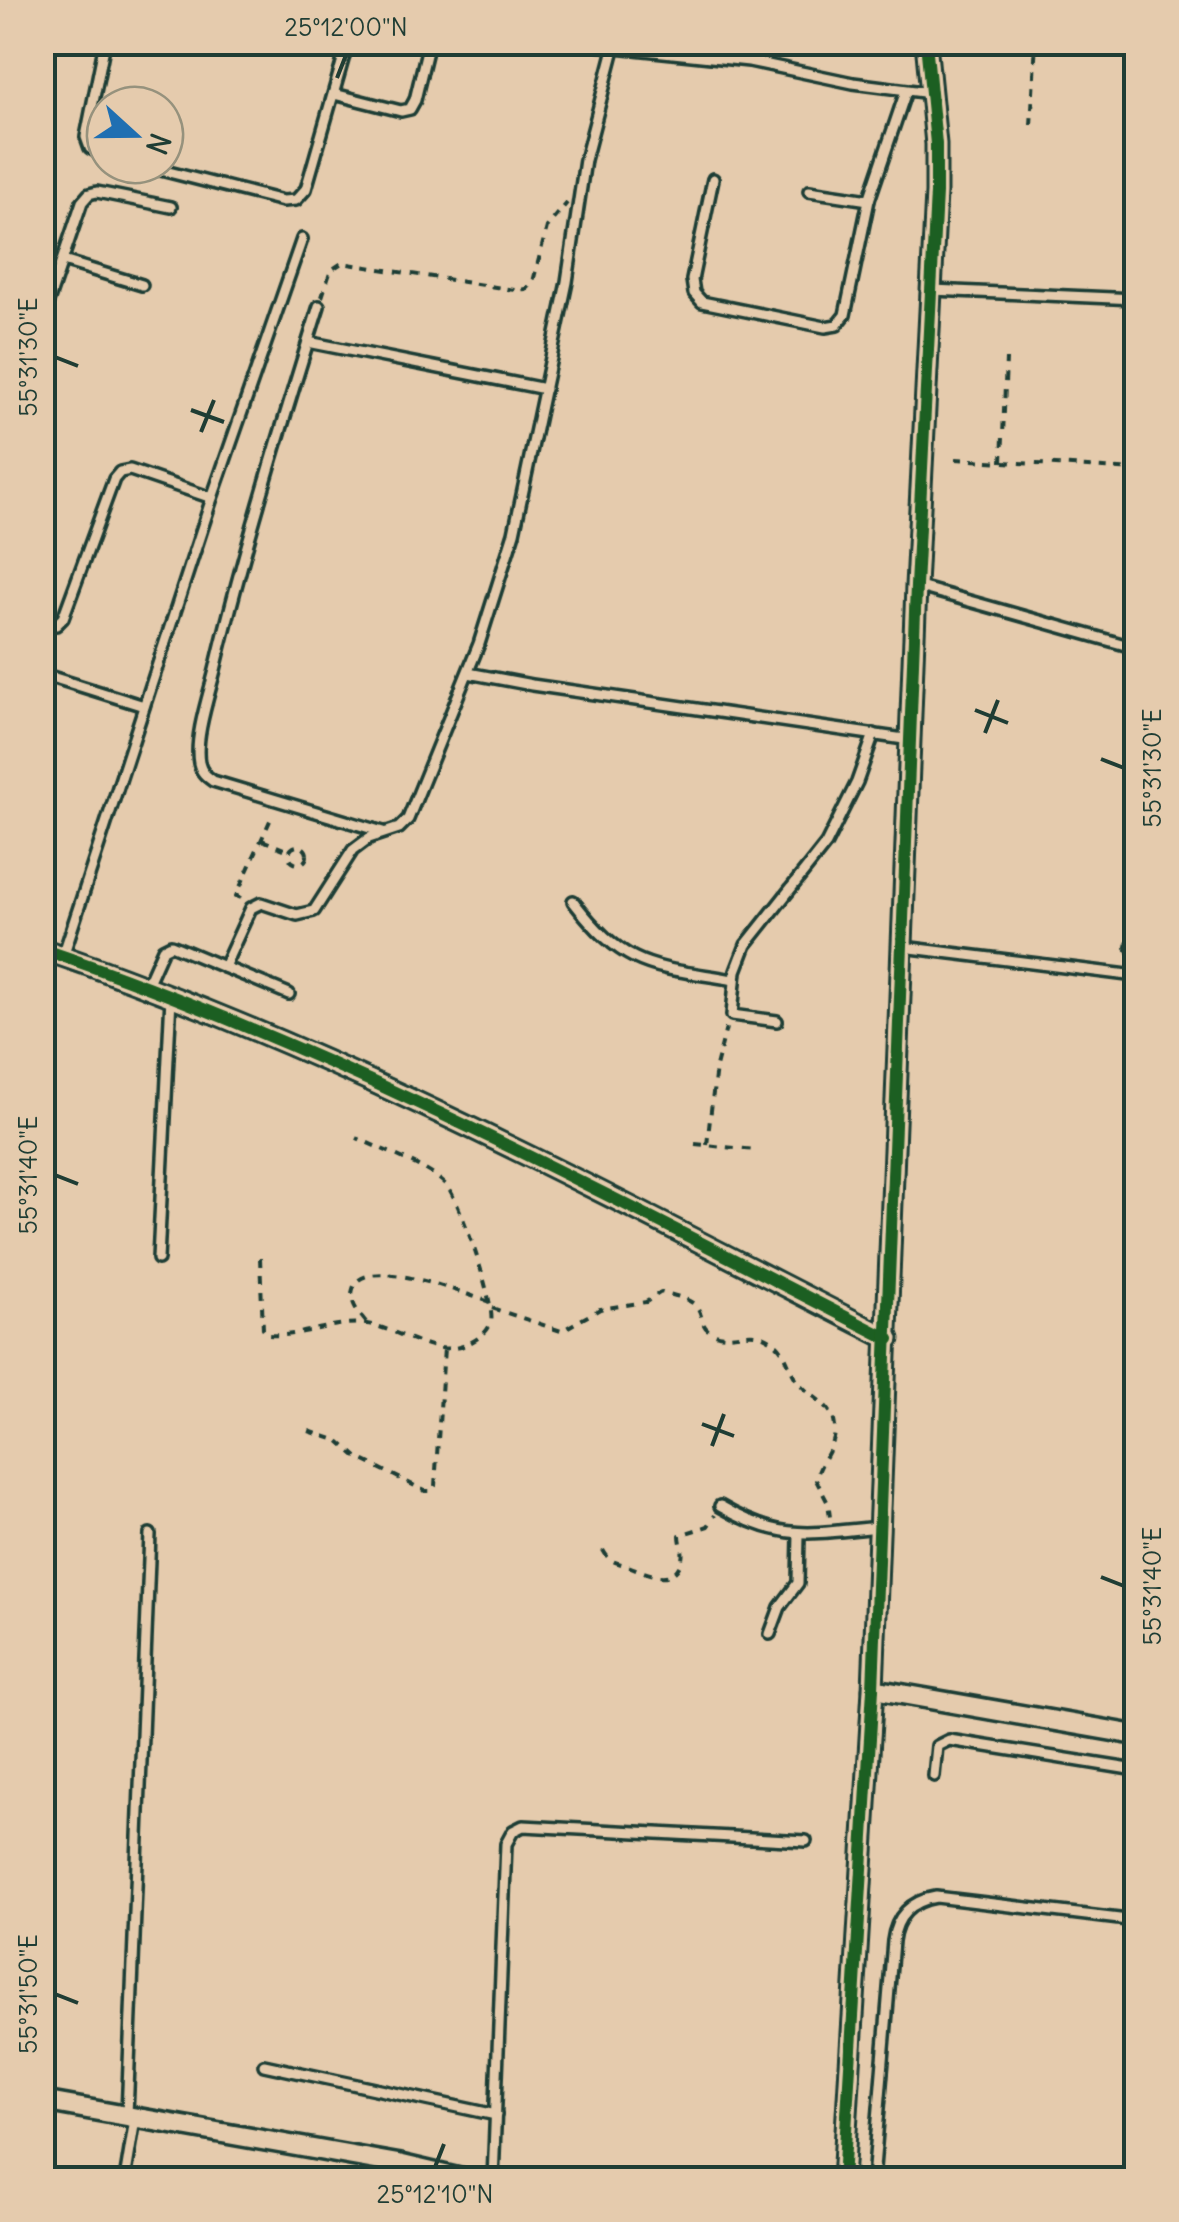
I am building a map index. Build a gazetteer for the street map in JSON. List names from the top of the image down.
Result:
{
  "north": "right",
  "coordinates": [
    "25°12'00\"N",
    "55°31'30\"E",
    "55°31'40\"E",
    "55°31'50\"E",
    "25°12'10\"N"
  ]
}
